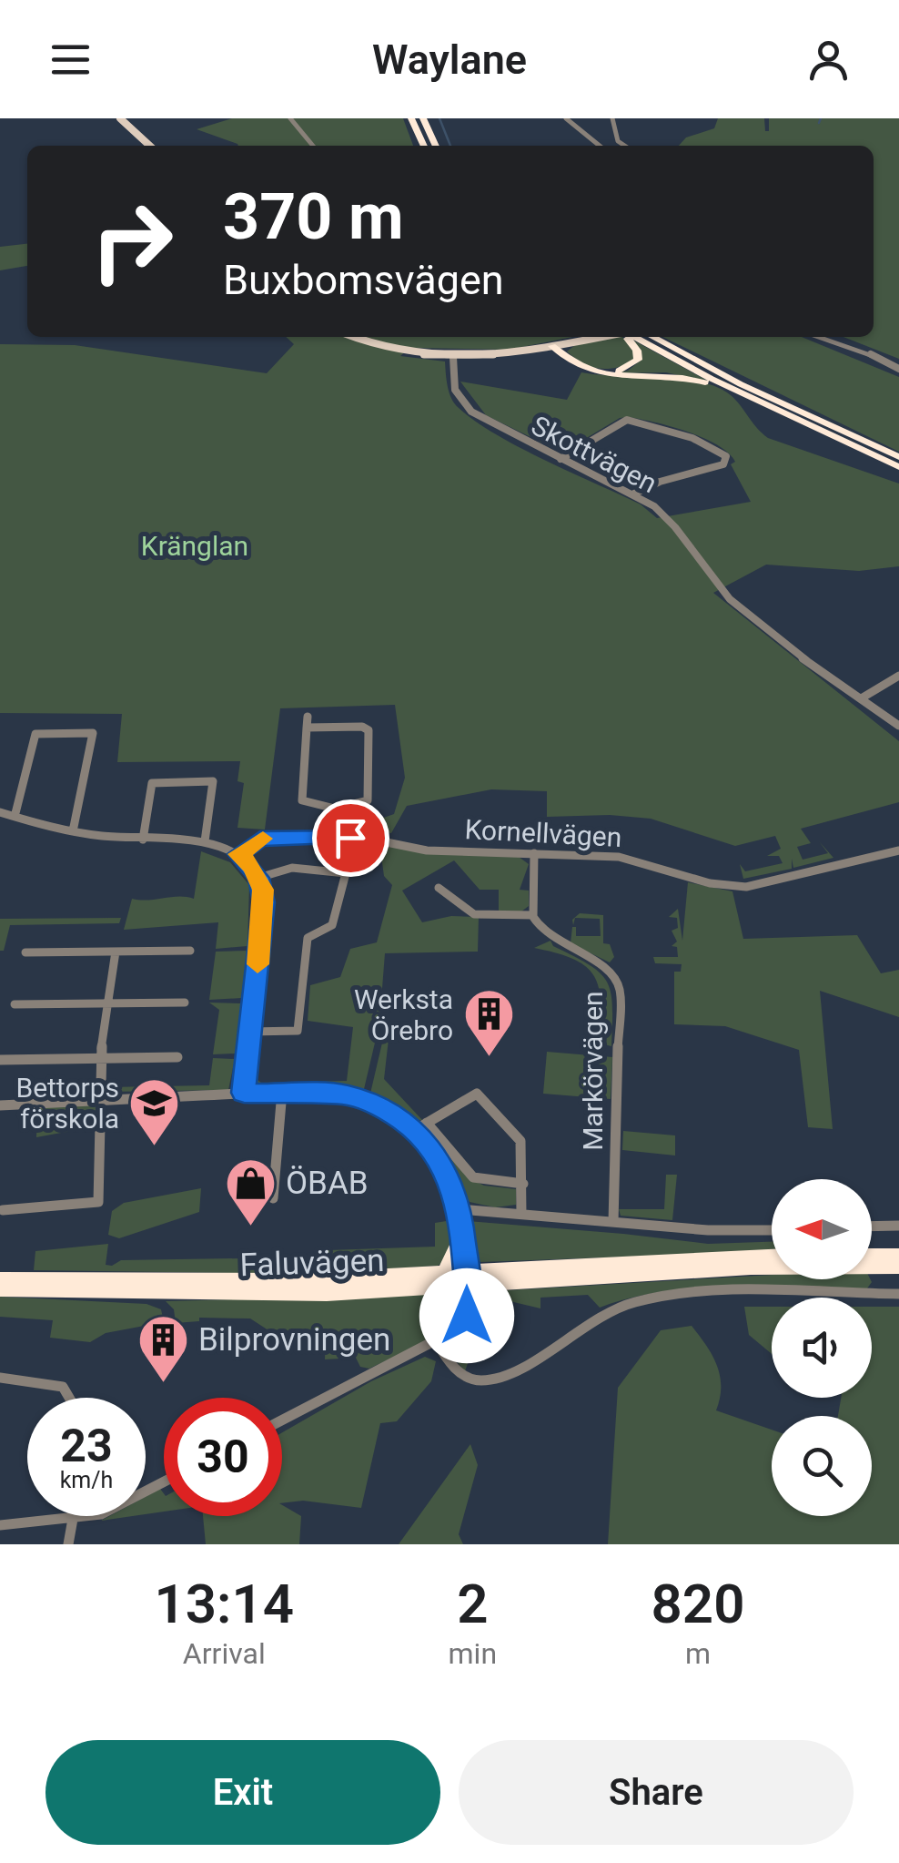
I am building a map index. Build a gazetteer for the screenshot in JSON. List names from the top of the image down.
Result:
{
  "streets": {
    "highway": ["Faluvägen"],
    "street": ["Skottvägen", "Kornellvägen", "Markörvägen"]
  },
  "parks": ["Kränglan"],
  "places": {
    "building": ["Werksta Örebro", "Bilprovningen"],
    "school or university": ["Bettorps förskola"],
    "shop": ["ÖBAB"]
  },
  "north": "left",
  "page": {
    "header": "Waylane",
    "turn": ["370 m", "Buxbomsvägen"],
    "speed": "23 km/h",
    "limit": "30",
    "eta": [
      "13:14",
      "Arrival",
      "2",
      "min",
      "820",
      "m"
    ],
    "buttons": ["Exit", "Share"]
  }
}
